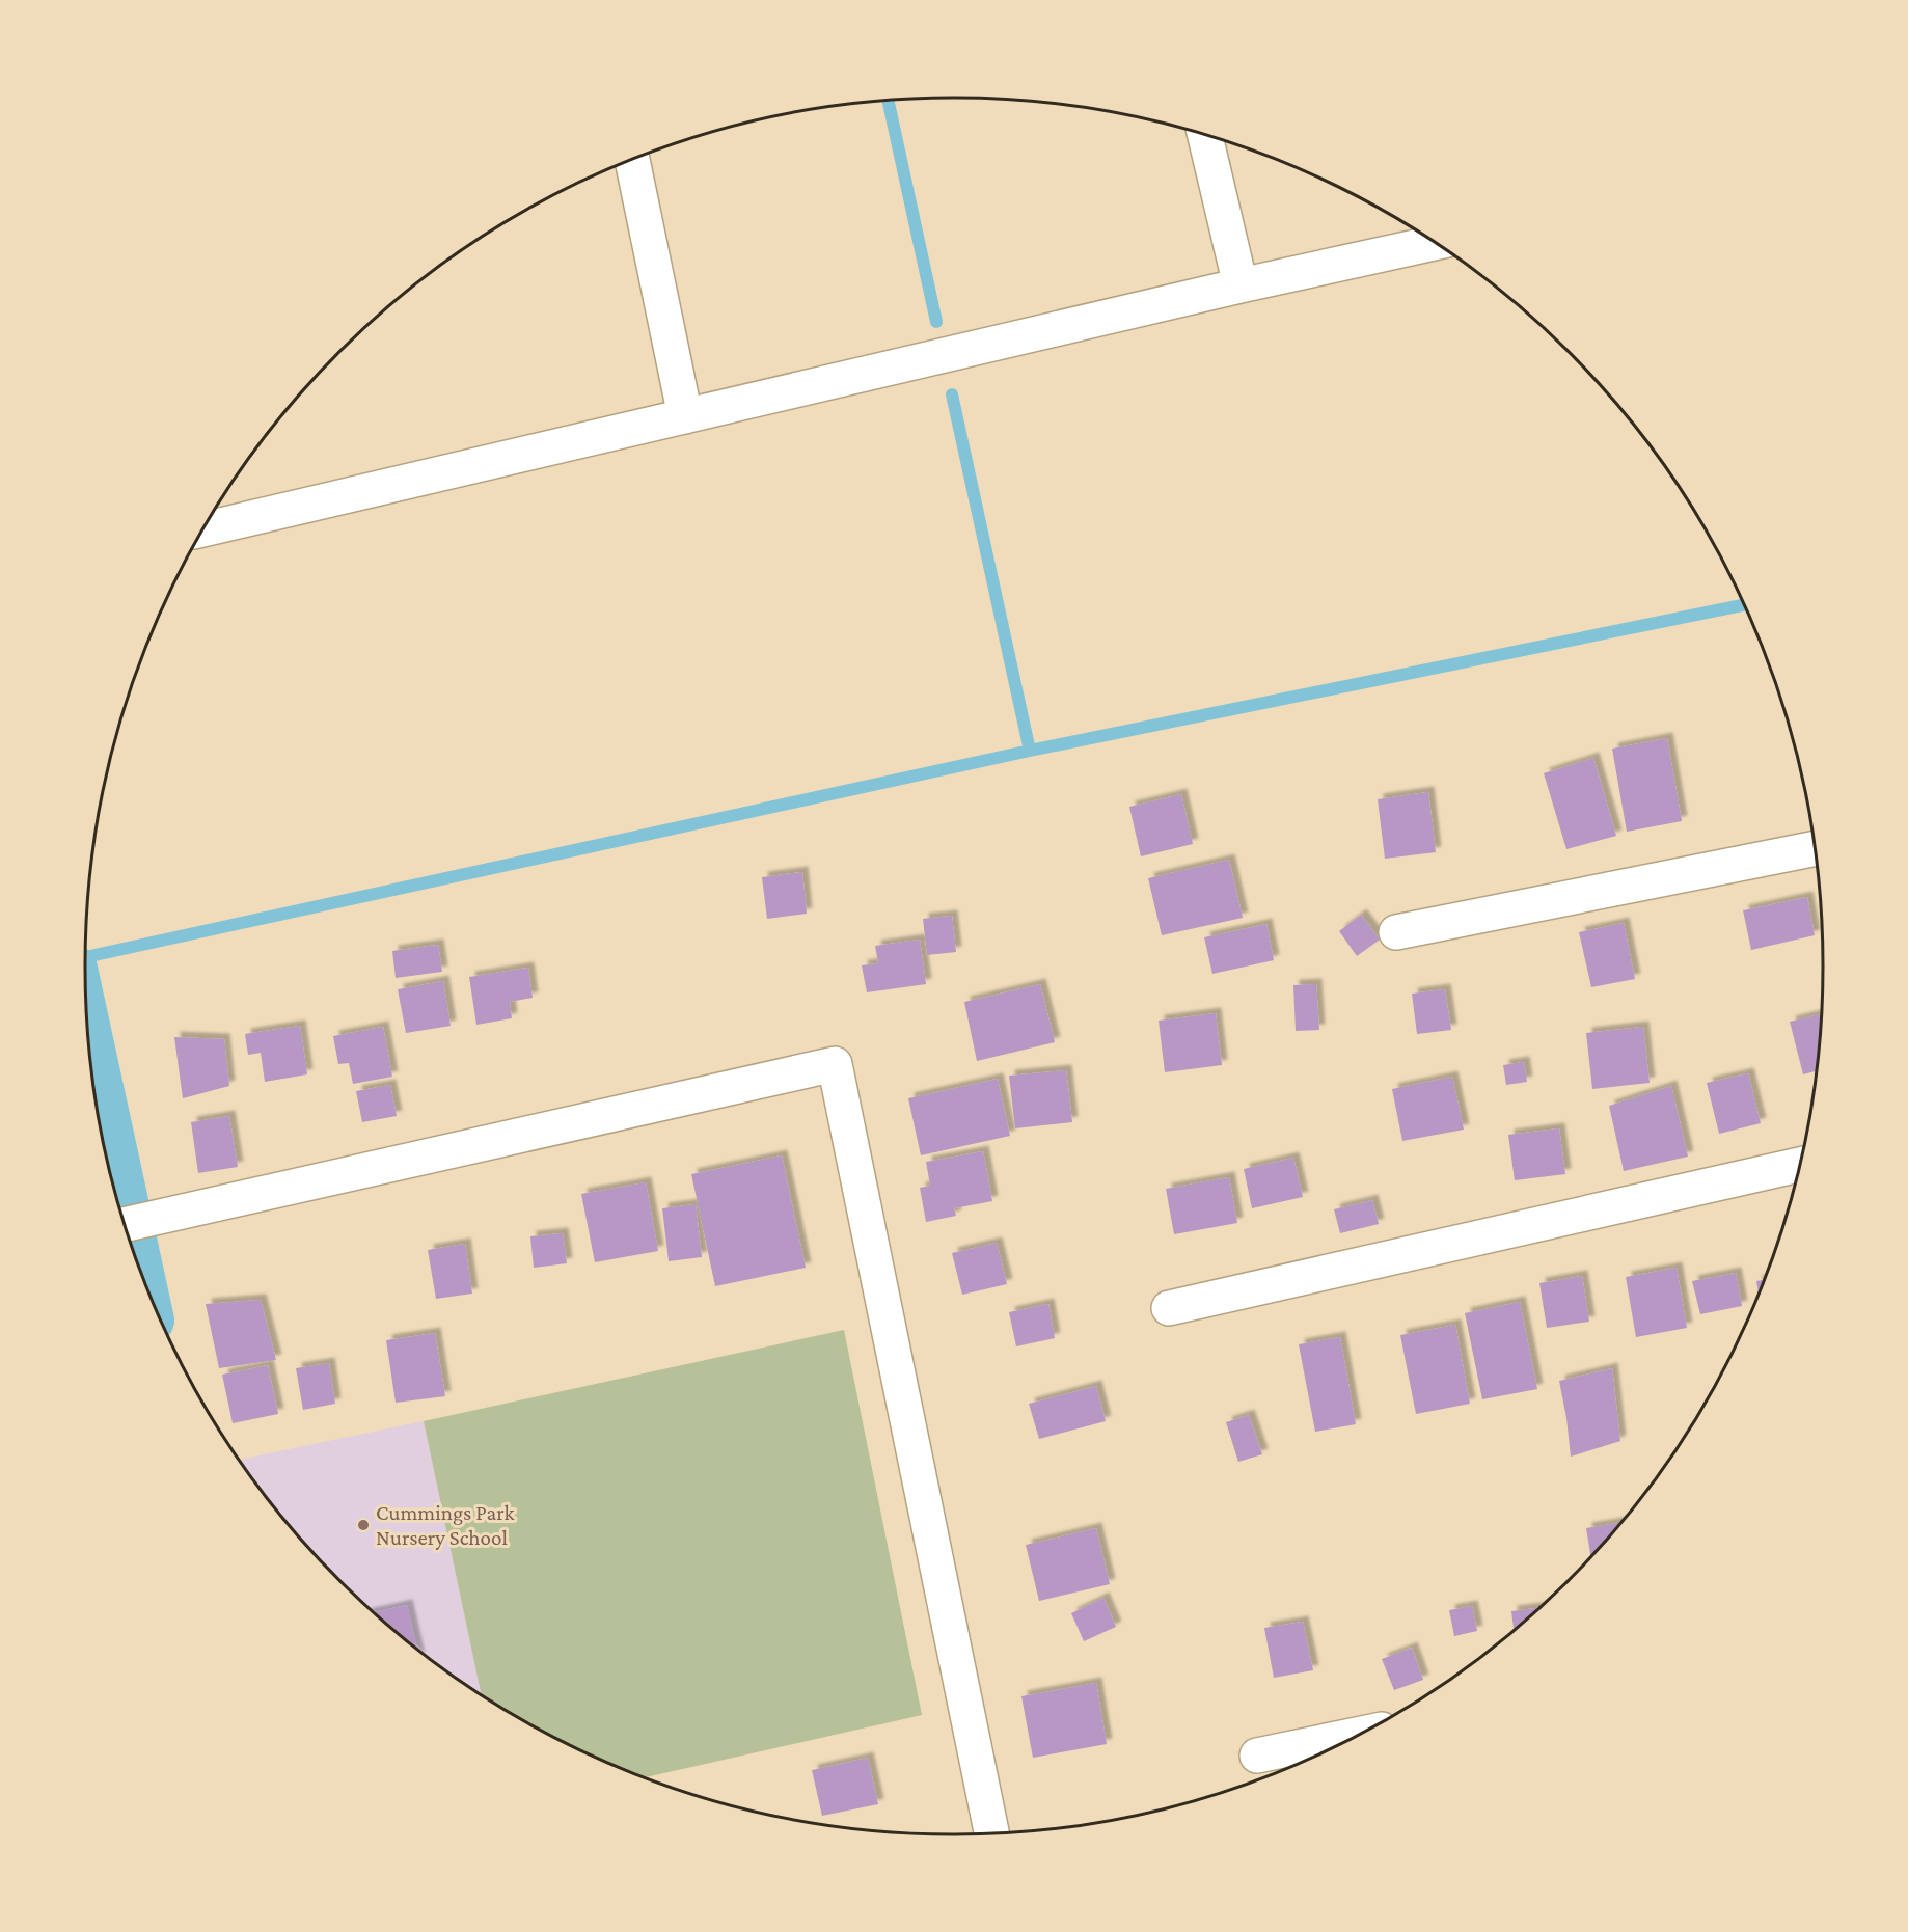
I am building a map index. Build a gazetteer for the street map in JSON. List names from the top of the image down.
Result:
{
  "places": ["Cummings Park Nursery School"]
}
